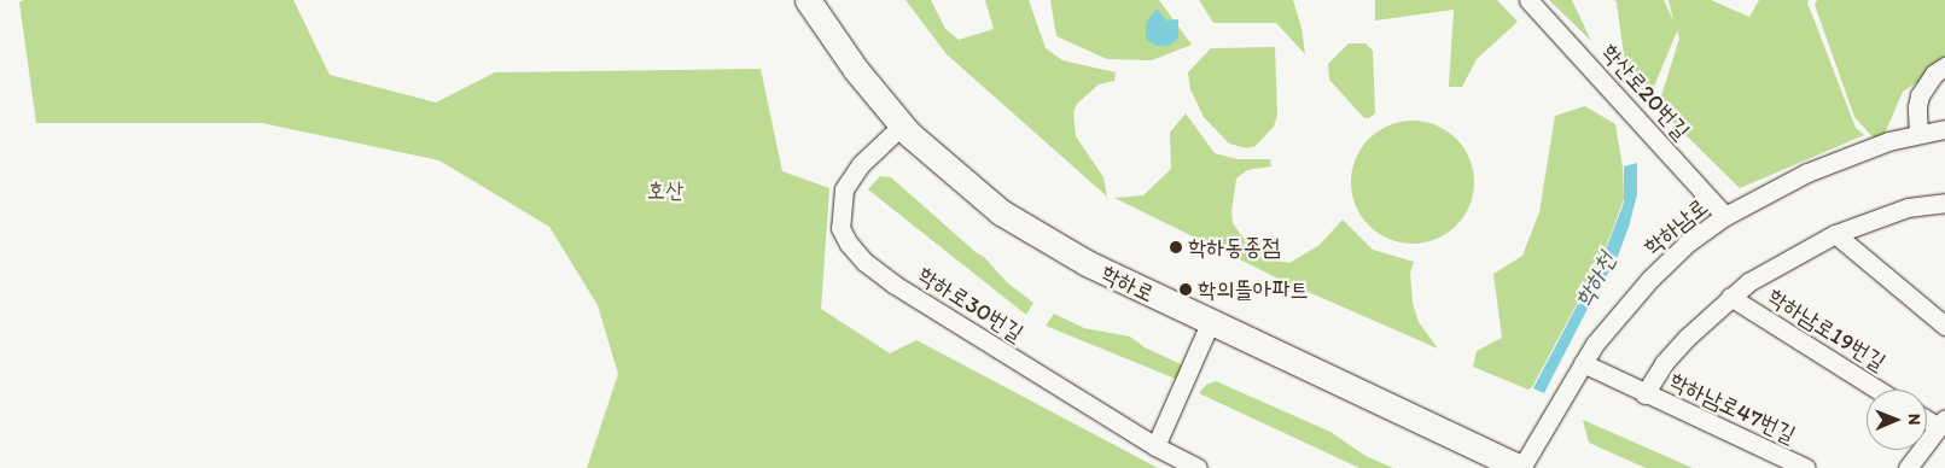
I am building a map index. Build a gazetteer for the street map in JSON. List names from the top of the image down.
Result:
{
  "streets": {
    "street": [
      "학산로20번길",
      "학하남로",
      "학하로",
      "학하로30번길",
      "학하남로19번길",
      "학하남로47번길"
    ]
  },
  "crossings": [
    ["학산로20번길", "학하남로"],
    ["학하남로", "학하로"],
    ["학하로", "학하로30번길"],
    ["학하남로19번길", "학하남로47번길"]
  ],
  "water": ["학하천"],
  "parks": ["호산"],
  "places": ["학하동종점", "학의뜰아파트"],
  "north": "right"
}
